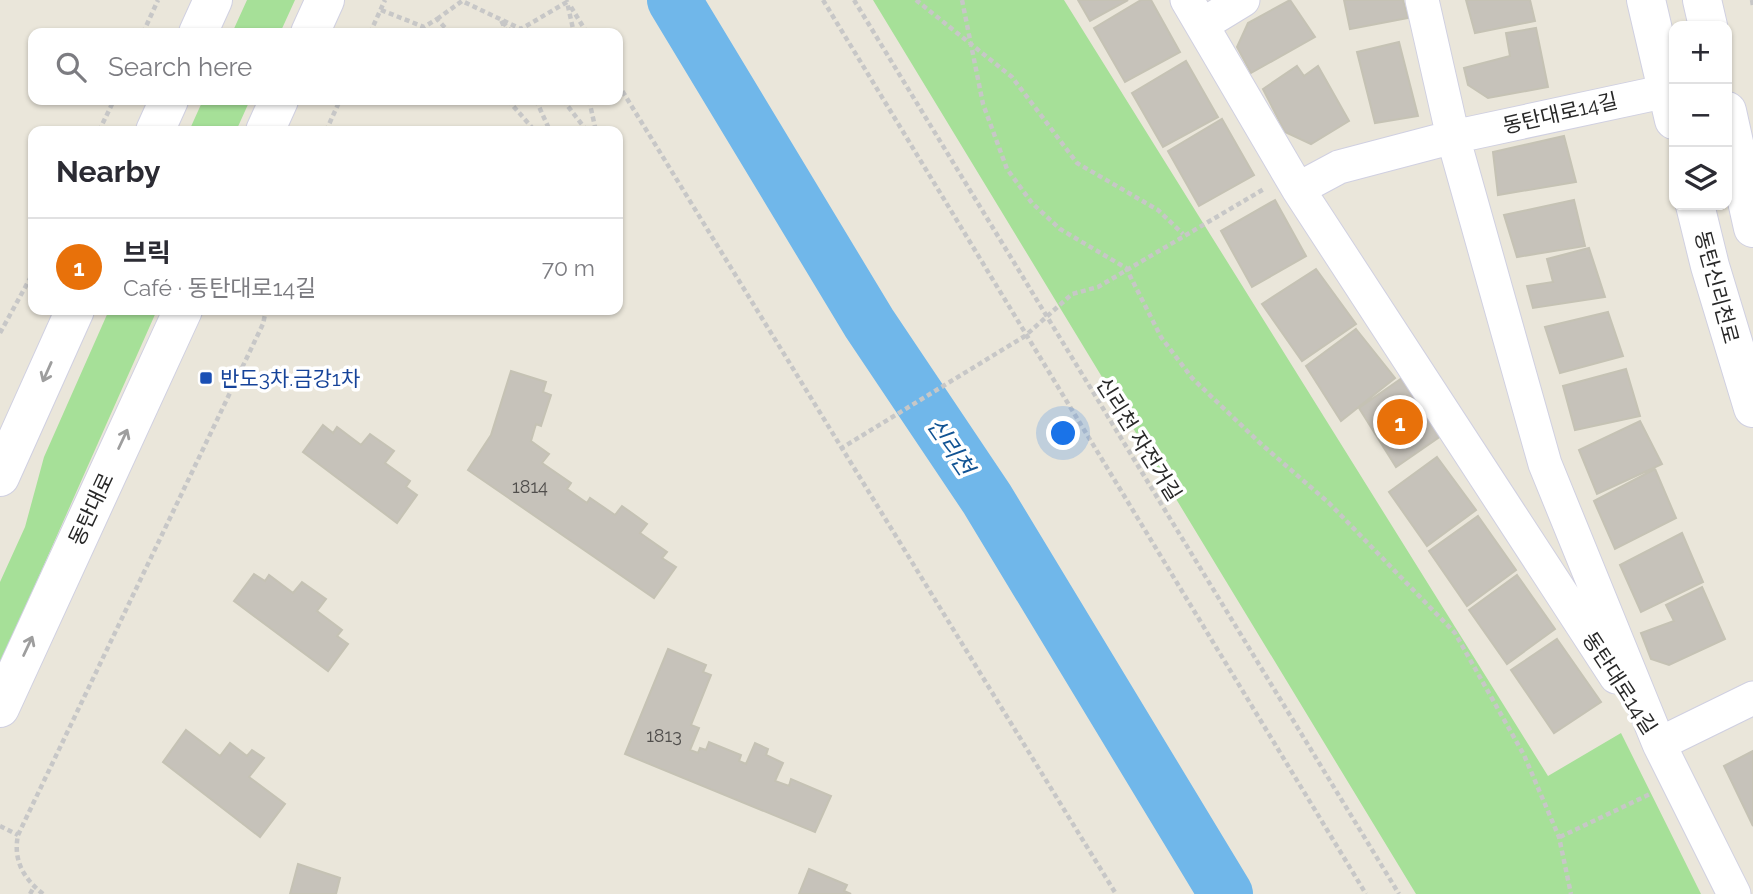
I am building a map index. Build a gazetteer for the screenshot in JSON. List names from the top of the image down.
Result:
{
  "streets": {
    "main road": ["동탄신리천로", "동탄대로"],
    "street": ["동탄대로14길"],
    "path": ["신리천 자전거길"]
  },
  "water": ["신리천"],
  "places": {
    "transit": ["반도3차.금강1차"]
  },
  "house_numbers": ["1814", "1813"],
  "page": {
    "map_buttons": ["+", "−"],
    "search": "Search here",
    "heading": "Nearby",
    "list": [
      {
        "mark": "1",
        "name": "브릭",
        "note": "Café · 동탄대로14길",
        "value": "70 m"
      }
    ],
    "pins": "1"
  }
}
